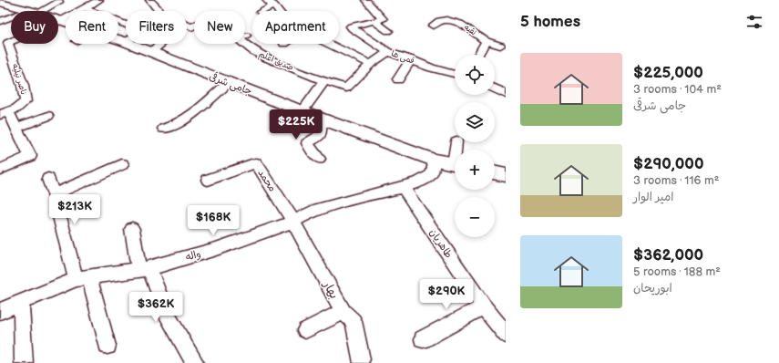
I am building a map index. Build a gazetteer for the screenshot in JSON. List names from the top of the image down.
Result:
{
  "streets": {
    "street": [
      "نقیه",
      "قمی ها",
      "صدیق اعلم",
      "ناصر نیلیه",
      "جامی شرقی",
      "محمد",
      "طاهریان",
      "واله",
      "بهار"
    ]
  },
  "crossings": [
    ["قمی ها", "صدیق اعلم"],
    ["ناصر نیلیه", "جامی شرقی"],
    ["جامی شرقی", "واله"],
    ["محمد", "واله"],
    ["محمد", "بهار"],
    ["طاهریان", "واله"],
    ["واله", "بهار"]
  ],
  "page": {
    "heading": "5 homes",
    "chip": [
      "Buy",
      "Rent",
      "Filters",
      "New",
      "Apartment"
    ],
    "list": [
      {
        "name": "$225,000",
        "note": "3 rooms · 104 m² · جامی شرقی"
      },
      {
        "name": "$290,000",
        "note": "3 rooms · 116 m² · امیر الوار"
      },
      {
        "name": "$362,000",
        "note": "5 rooms · 188 m² · ابوریحان"
      }
    ],
    "map_buttons": ["+", "−"],
    "price": [
      "$225K",
      "$213K",
      "$168K",
      "$290K",
      "$362K"
    ]
  }
}
